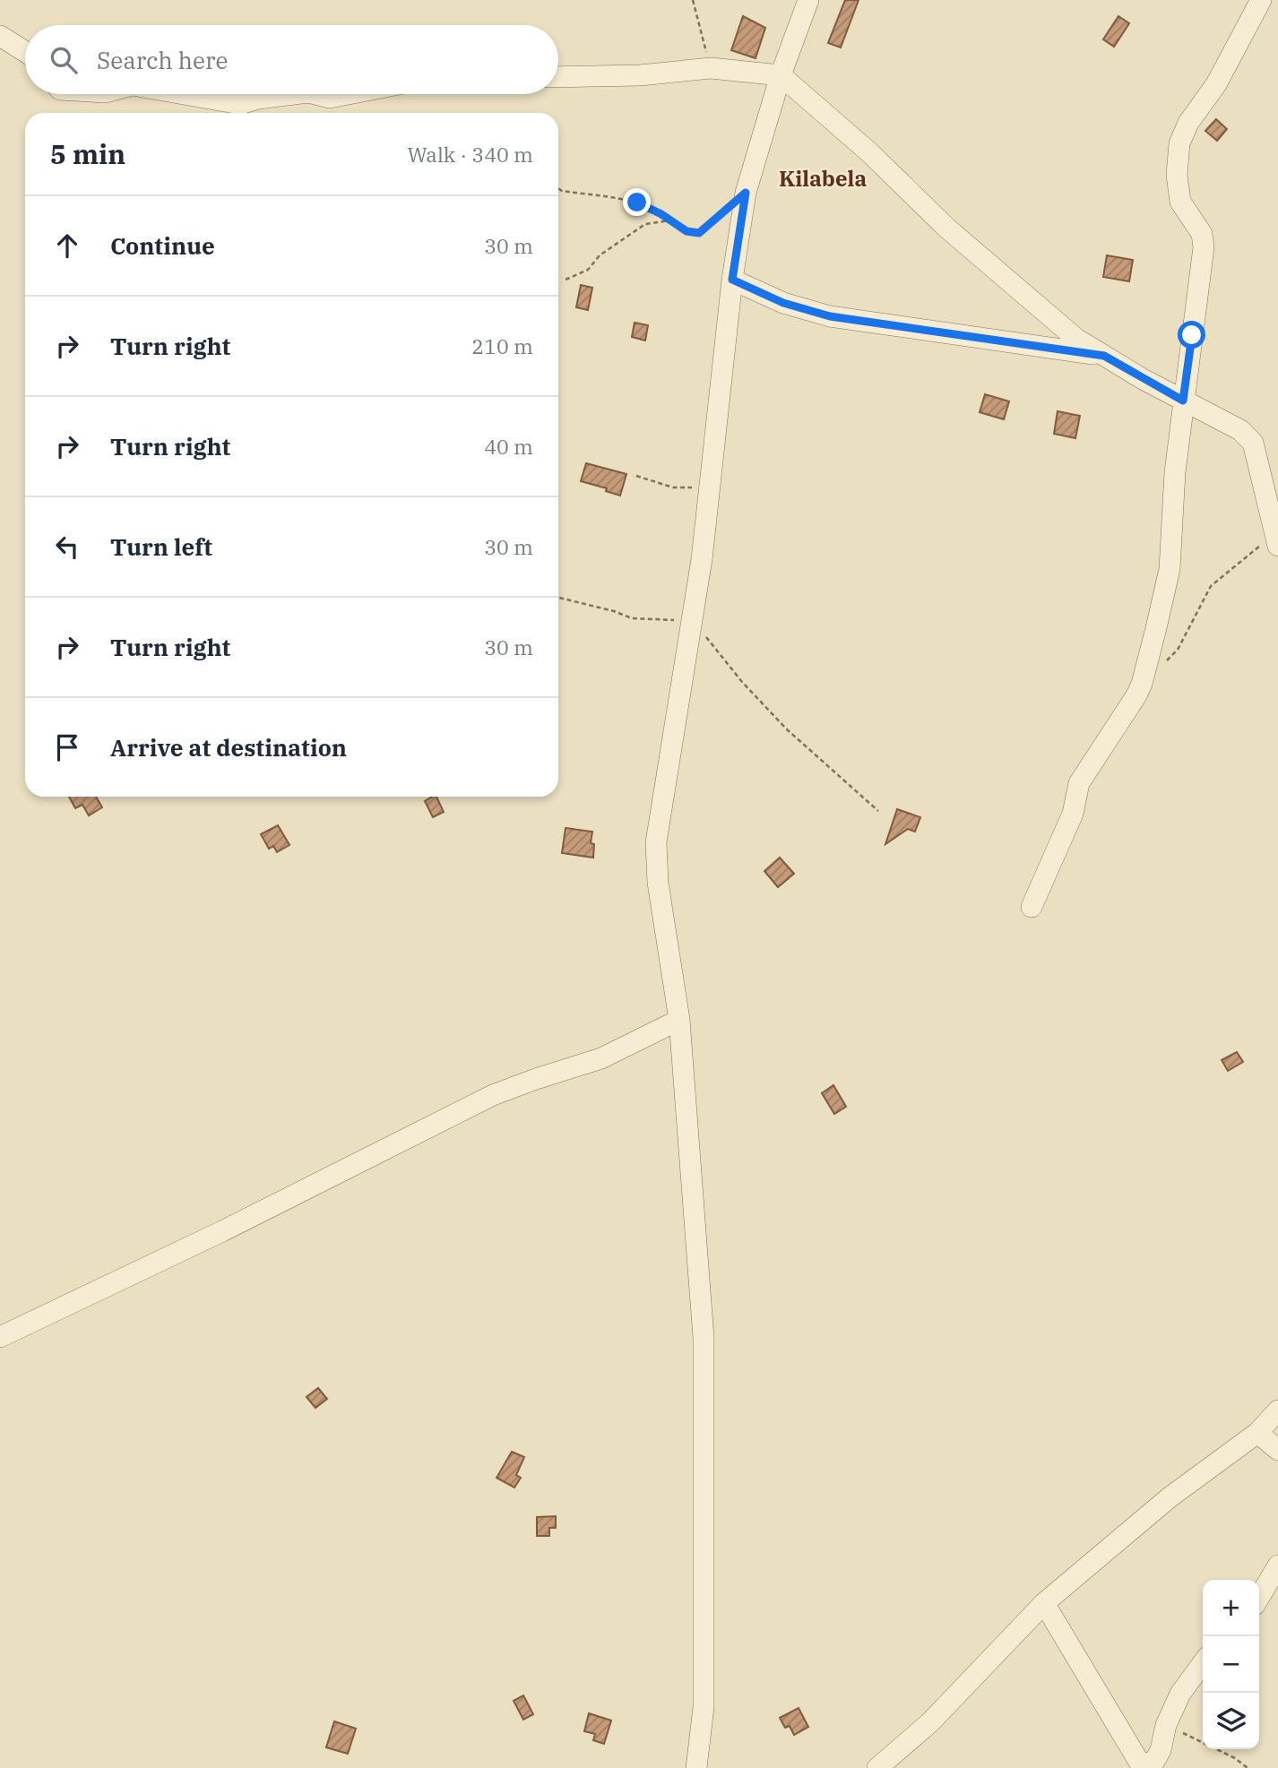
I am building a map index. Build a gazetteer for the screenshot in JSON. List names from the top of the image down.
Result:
{
  "districts": ["Kilabela"],
  "page": {
    "search": "Search here",
    "heading": ["5 min", "Walk · 340 m"],
    "list": [
      ["Continue", "30 m"],
      ["Turn right", "210 m"],
      ["Turn right", "40 m"],
      ["Turn left", "30 m"],
      ["Turn right", "30 m"],
      "Arrive at destination"
    ],
    "map_buttons": ["+", "−"]
  }
}
